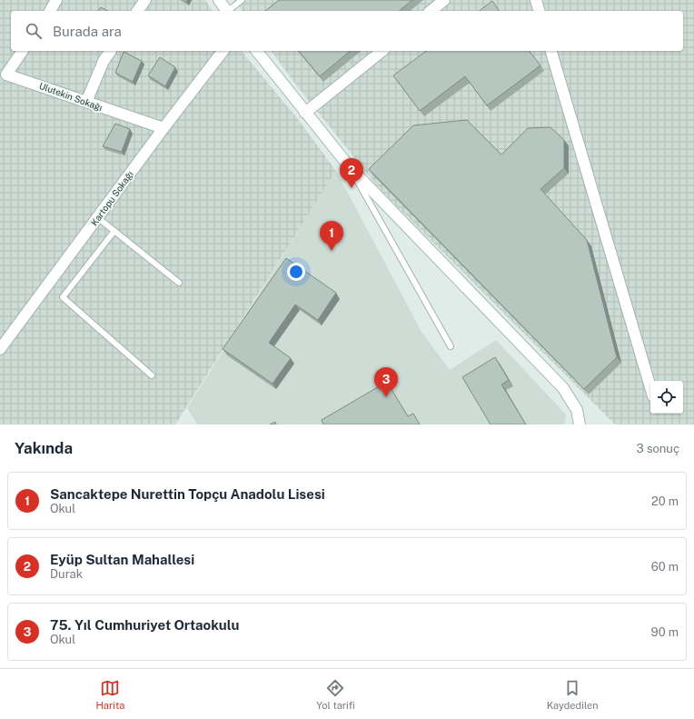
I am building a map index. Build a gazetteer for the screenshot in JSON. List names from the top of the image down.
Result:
{
  "streets": {
    "street": ["Ulutekin Sokağı", "Kartopu Sokağı"]
  },
  "crossings": [
    ["Ulutekin Sokağı", "Kartopu Sokağı"]
  ],
  "page": {
    "search": "Burada ara",
    "pins": ["2", "1", "3"],
    "heading": ["Yakında", "3 sonuç"],
    "list": [
      {
        "mark": "1",
        "name": "Sancaktepe Nurettin Topçu Anadolu Lisesi",
        "note": "Okul",
        "value": "20 m"
      },
      {
        "mark": "2",
        "name": "Eyüp Sultan Mahallesi",
        "note": "Durak",
        "value": "60 m"
      },
      {
        "mark": "3",
        "name": "75. Yıl Cumhuriyet Ortaokulu",
        "note": "Okul",
        "value": "90 m"
      }
    ],
    "nav": ["Harita", "Yol tarifi", "Kaydedilen"]
  }
}
